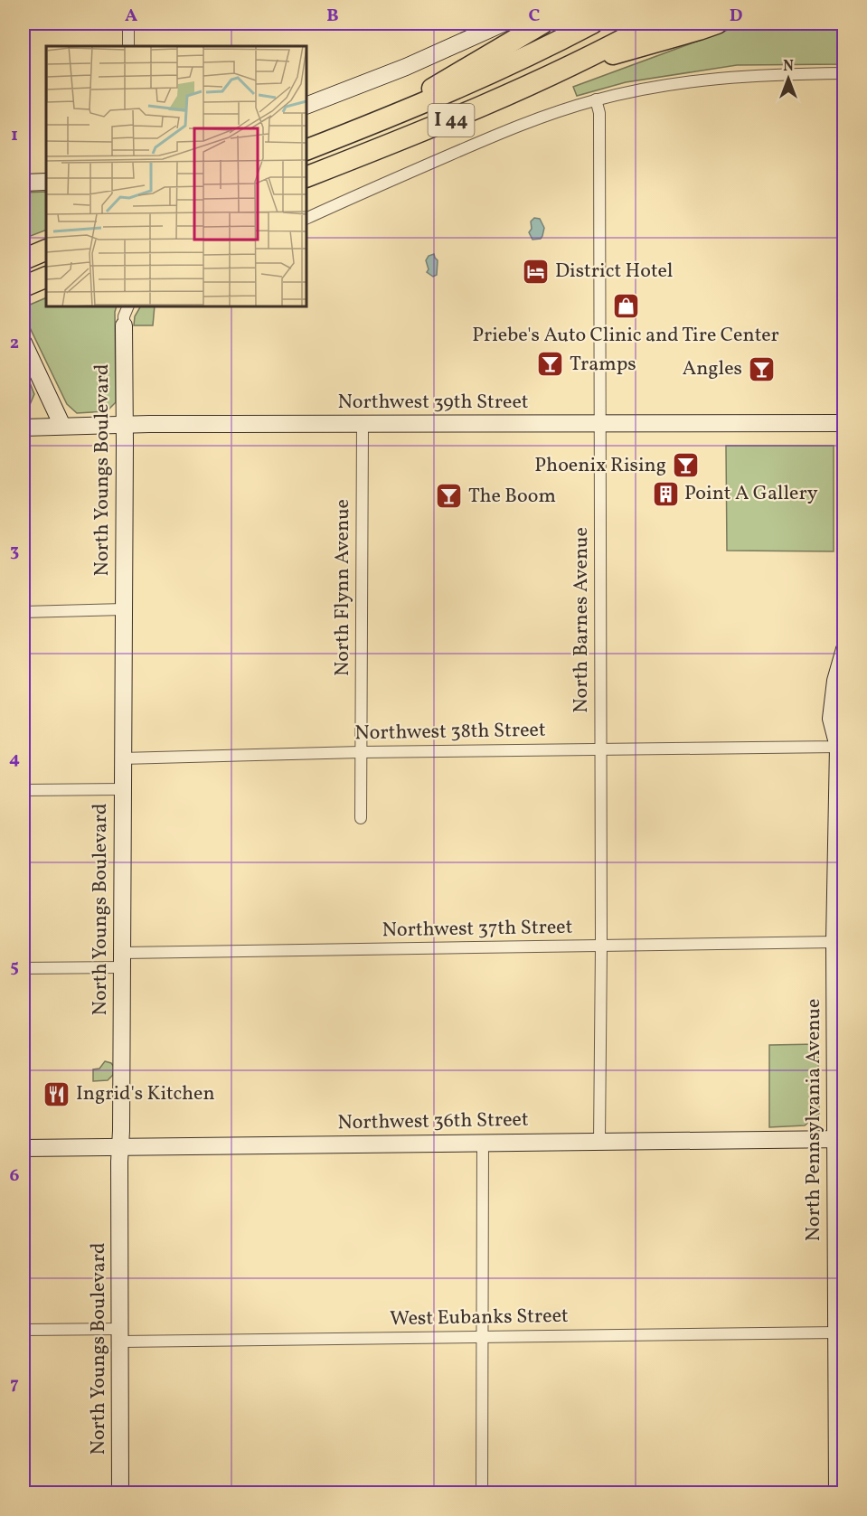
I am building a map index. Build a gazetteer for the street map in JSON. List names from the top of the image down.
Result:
{
  "streets": {
    "highway": ["I 44"],
    "main road": [
      "Northwest 39th Street",
      "North Youngs Boulevard",
      "North Pennsylvania Avenue",
      "Northwest 36th Street"
    ],
    "street": [
      "North Flynn Avenue",
      "North Barnes Avenue",
      "Northwest 38th Street",
      "Northwest 37th Street",
      "West Eubanks Street"
    ]
  },
  "crossings": [
    ["Northwest 39th Street", "North Youngs Boulevard"],
    ["Northwest 39th Street", "North Flynn Avenue"],
    ["Northwest 39th Street", "North Barnes Avenue"],
    ["North Youngs Boulevard", "Northwest 38th Street"],
    ["North Youngs Boulevard", "Northwest 37th Street"],
    ["North Youngs Boulevard", "Northwest 36th Street"],
    ["North Youngs Boulevard", "West Eubanks Street"],
    ["North Flynn Avenue", "Northwest 38th Street"],
    ["North Barnes Avenue", "Northwest 38th Street"],
    ["North Barnes Avenue", "Northwest 37th Street"],
    ["North Barnes Avenue", "Northwest 36th Street"],
    ["Northwest 38th Street", "North Pennsylvania Avenue"],
    ["Northwest 37th Street", "North Pennsylvania Avenue"],
    ["North Pennsylvania Avenue", "Northwest 36th Street"],
    ["North Pennsylvania Avenue", "West Eubanks Street"]
  ],
  "places": {
    "hotel": ["District Hotel"],
    "shop": ["Priebe's Auto Clinic and Tire Center"],
    "bar": [
      "Tramps",
      "Angles",
      "Phoenix Rising",
      "The Boom"
    ],
    "building": ["Point A Gallery"],
    "restaurant": ["Ingrid's Kitchen"]
  },
  "north": "top",
  "grid": {
    "columns": [
      "A",
      "B",
      "C",
      "D"
    ],
    "rows": [
      "1",
      "2",
      "3",
      "4",
      "5",
      "6",
      "7"
    ]
  }
}
